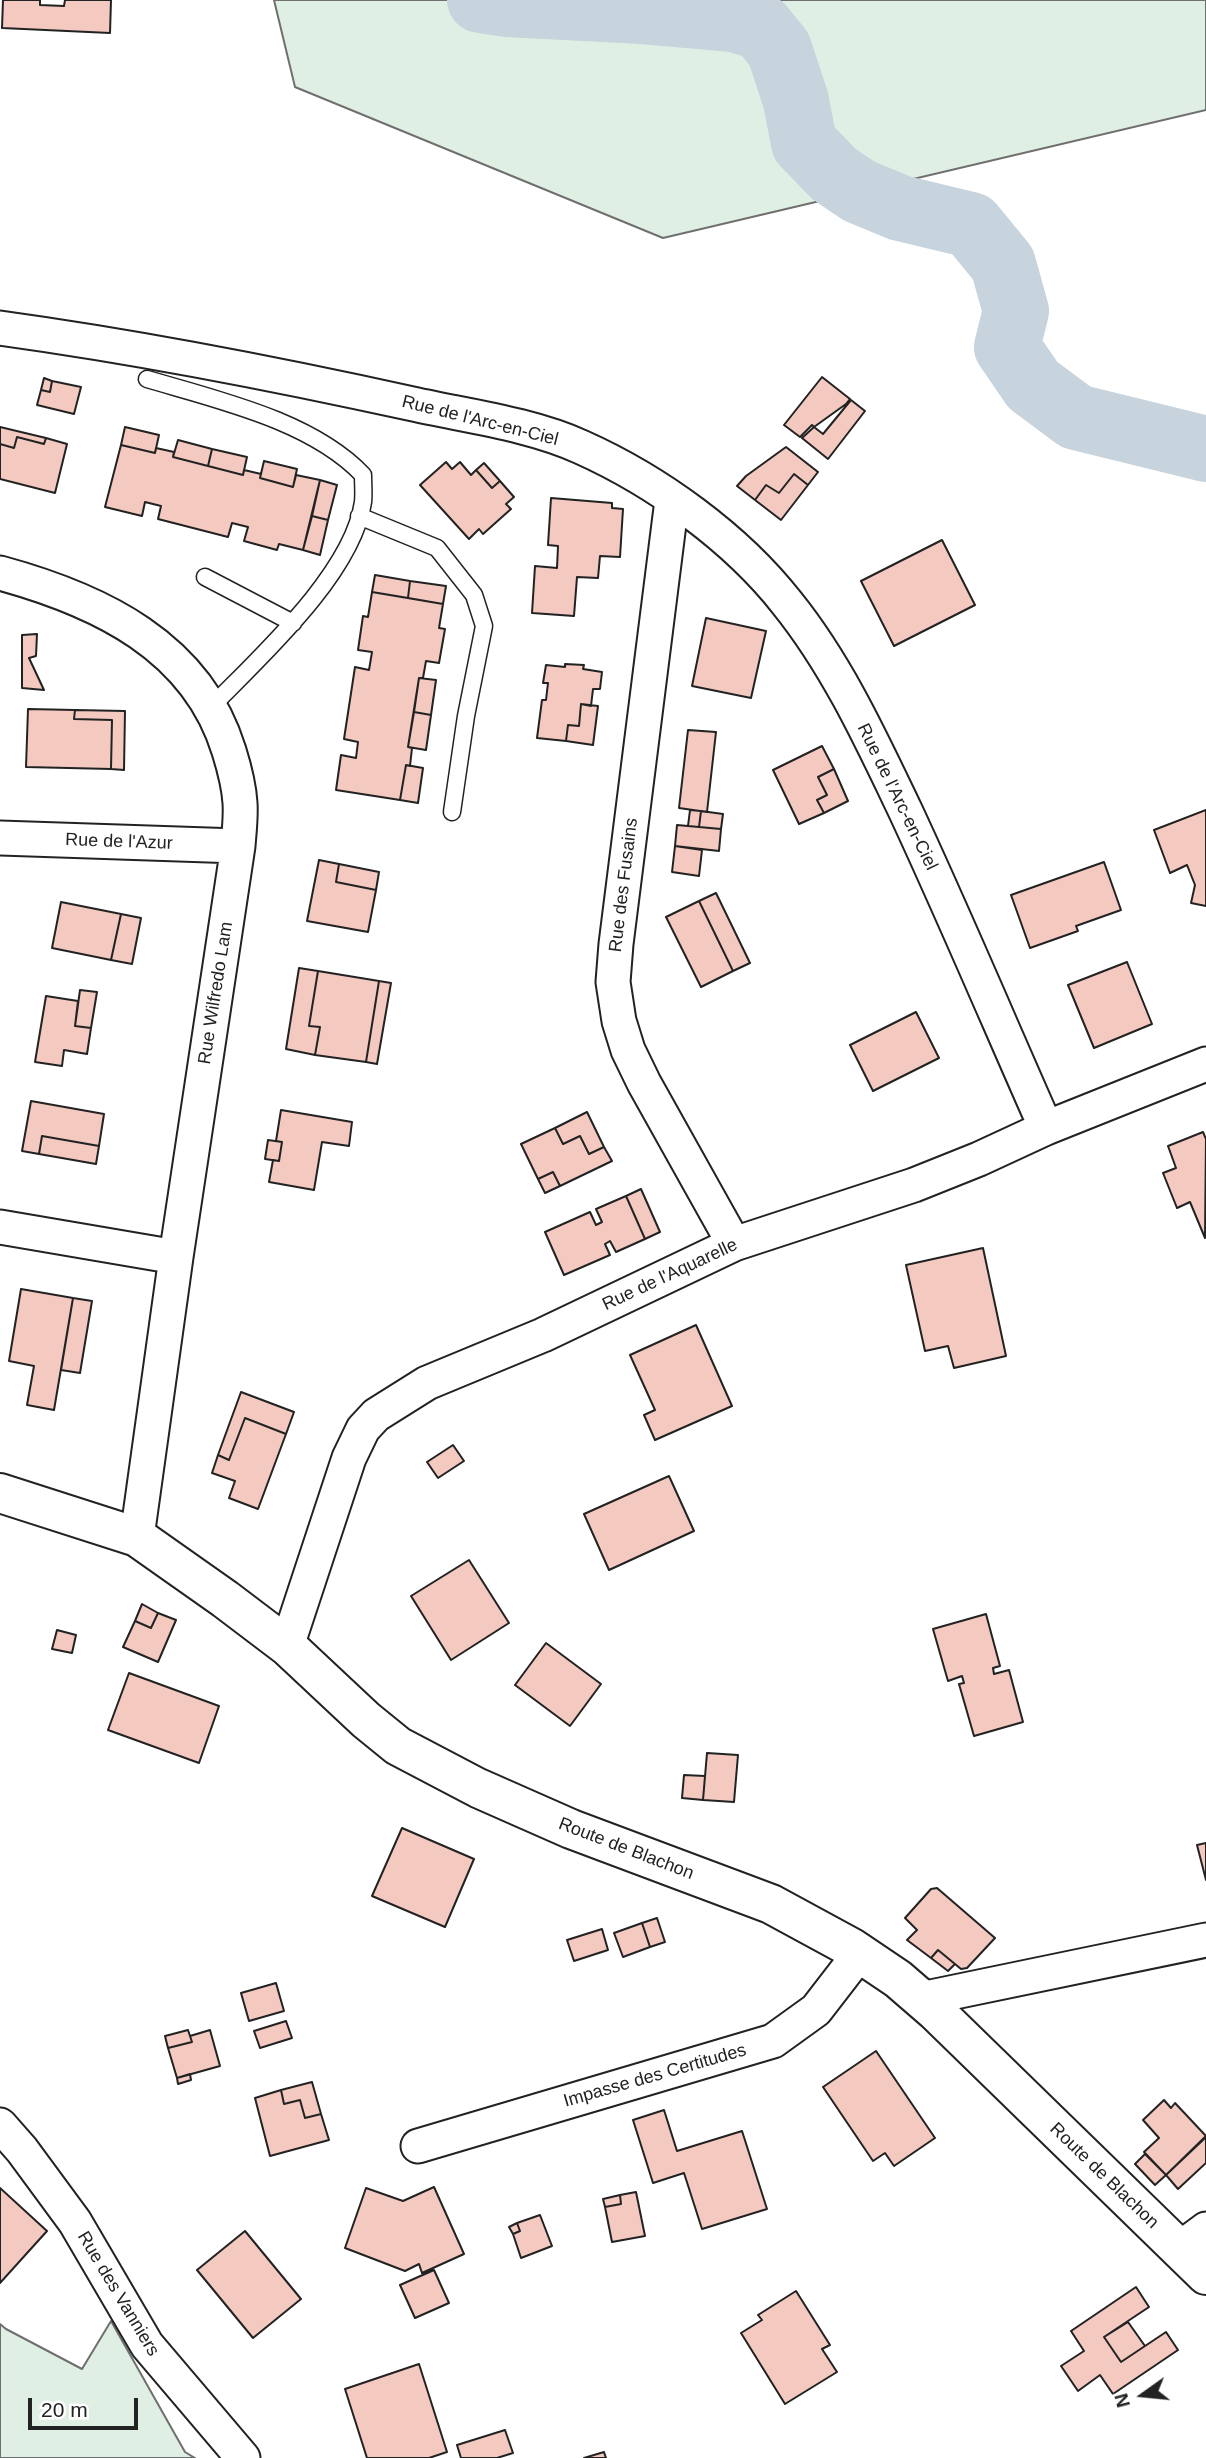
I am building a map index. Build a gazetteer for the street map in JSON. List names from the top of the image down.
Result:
{
  "streets": {
    "street": [
      "Rue de l'Arc-en-Ciel",
      "Rue de l'Azur",
      "Rue des Fusains",
      "Rue Wilfredo Lam",
      "Rue de l'Aquarelle",
      "Route de Blachon",
      "Impasse des Certitudes",
      "Rue des Vanniers"
    ]
  },
  "crossings": [
    ["Rue de l'Arc-en-Ciel", "Rue des Fusains"],
    ["Rue de l'Arc-en-Ciel", "Rue de l'Aquarelle"],
    ["Rue de l'Azur", "Rue Wilfredo Lam"],
    ["Rue des Fusains", "Rue de l'Aquarelle"],
    ["Rue Wilfredo Lam", "Route de Blachon"],
    ["Rue de l'Aquarelle", "Route de Blachon"],
    ["Route de Blachon", "Impasse des Certitudes"]
  ],
  "scale_bar": "20 m",
  "north": "left"
}
